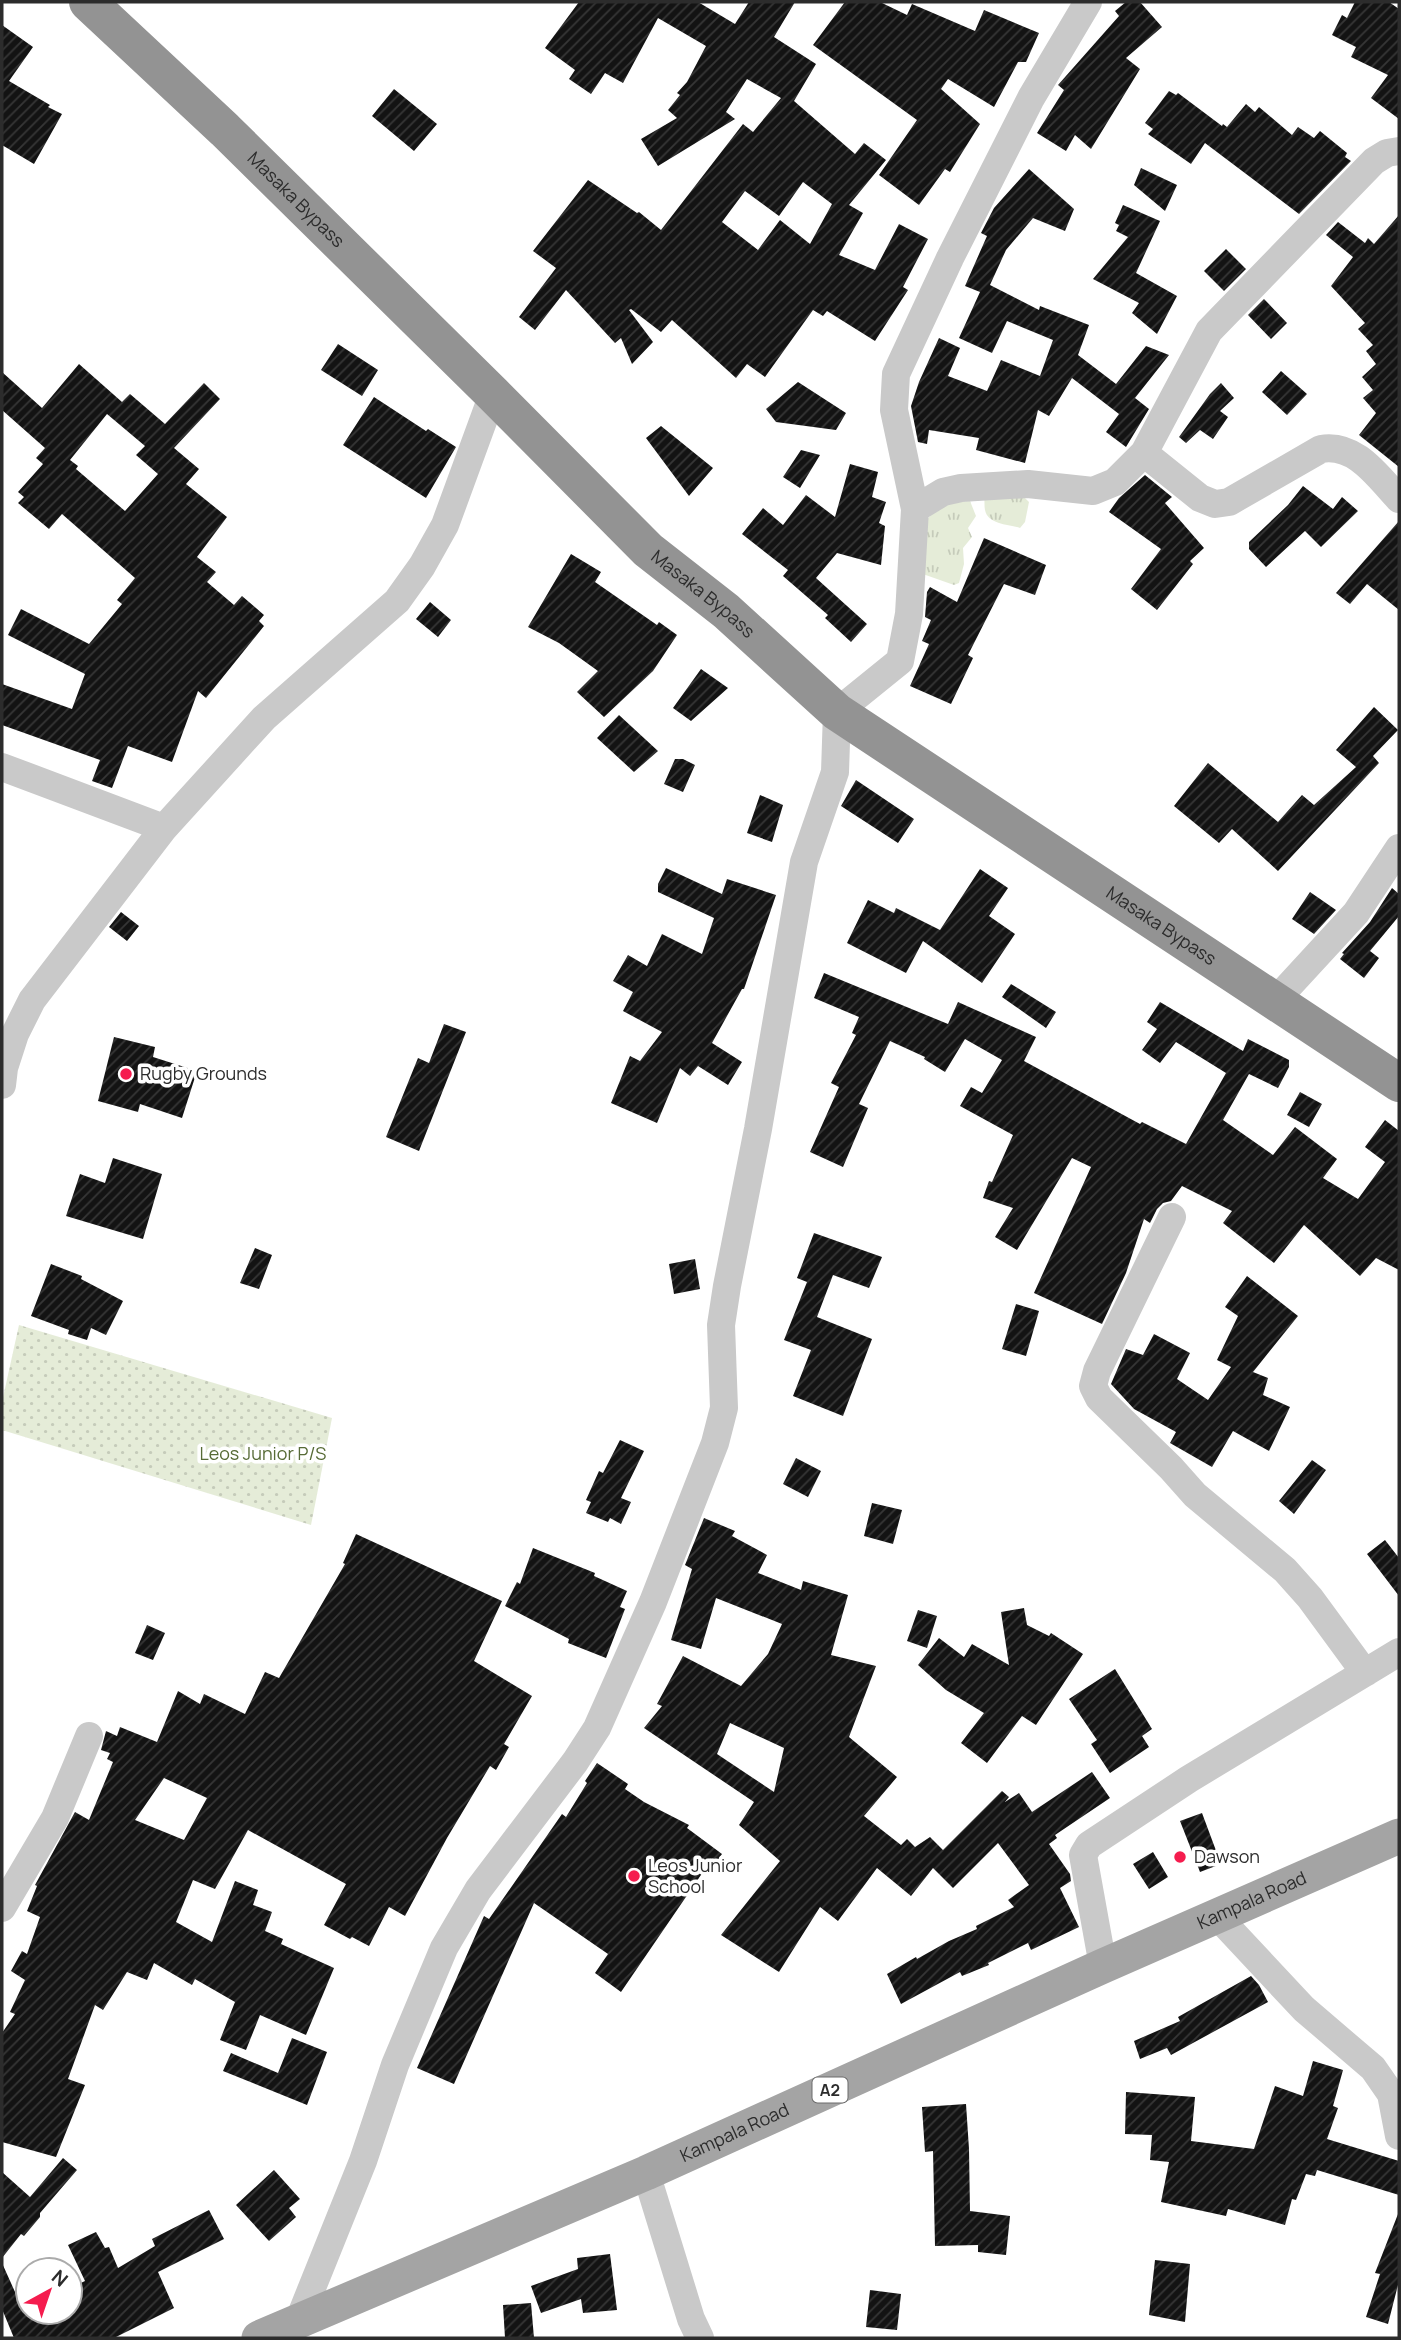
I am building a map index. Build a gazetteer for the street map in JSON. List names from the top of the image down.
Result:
{
  "streets": {
    "highway": ["Masaka Bypass"],
    "main road": ["Kampala Road", "A2"]
  },
  "parks": ["Leos Junior P/S"],
  "places": ["Rugby Grounds", "Dawson", "Leos Junior School"],
  "north": "top right"
}
